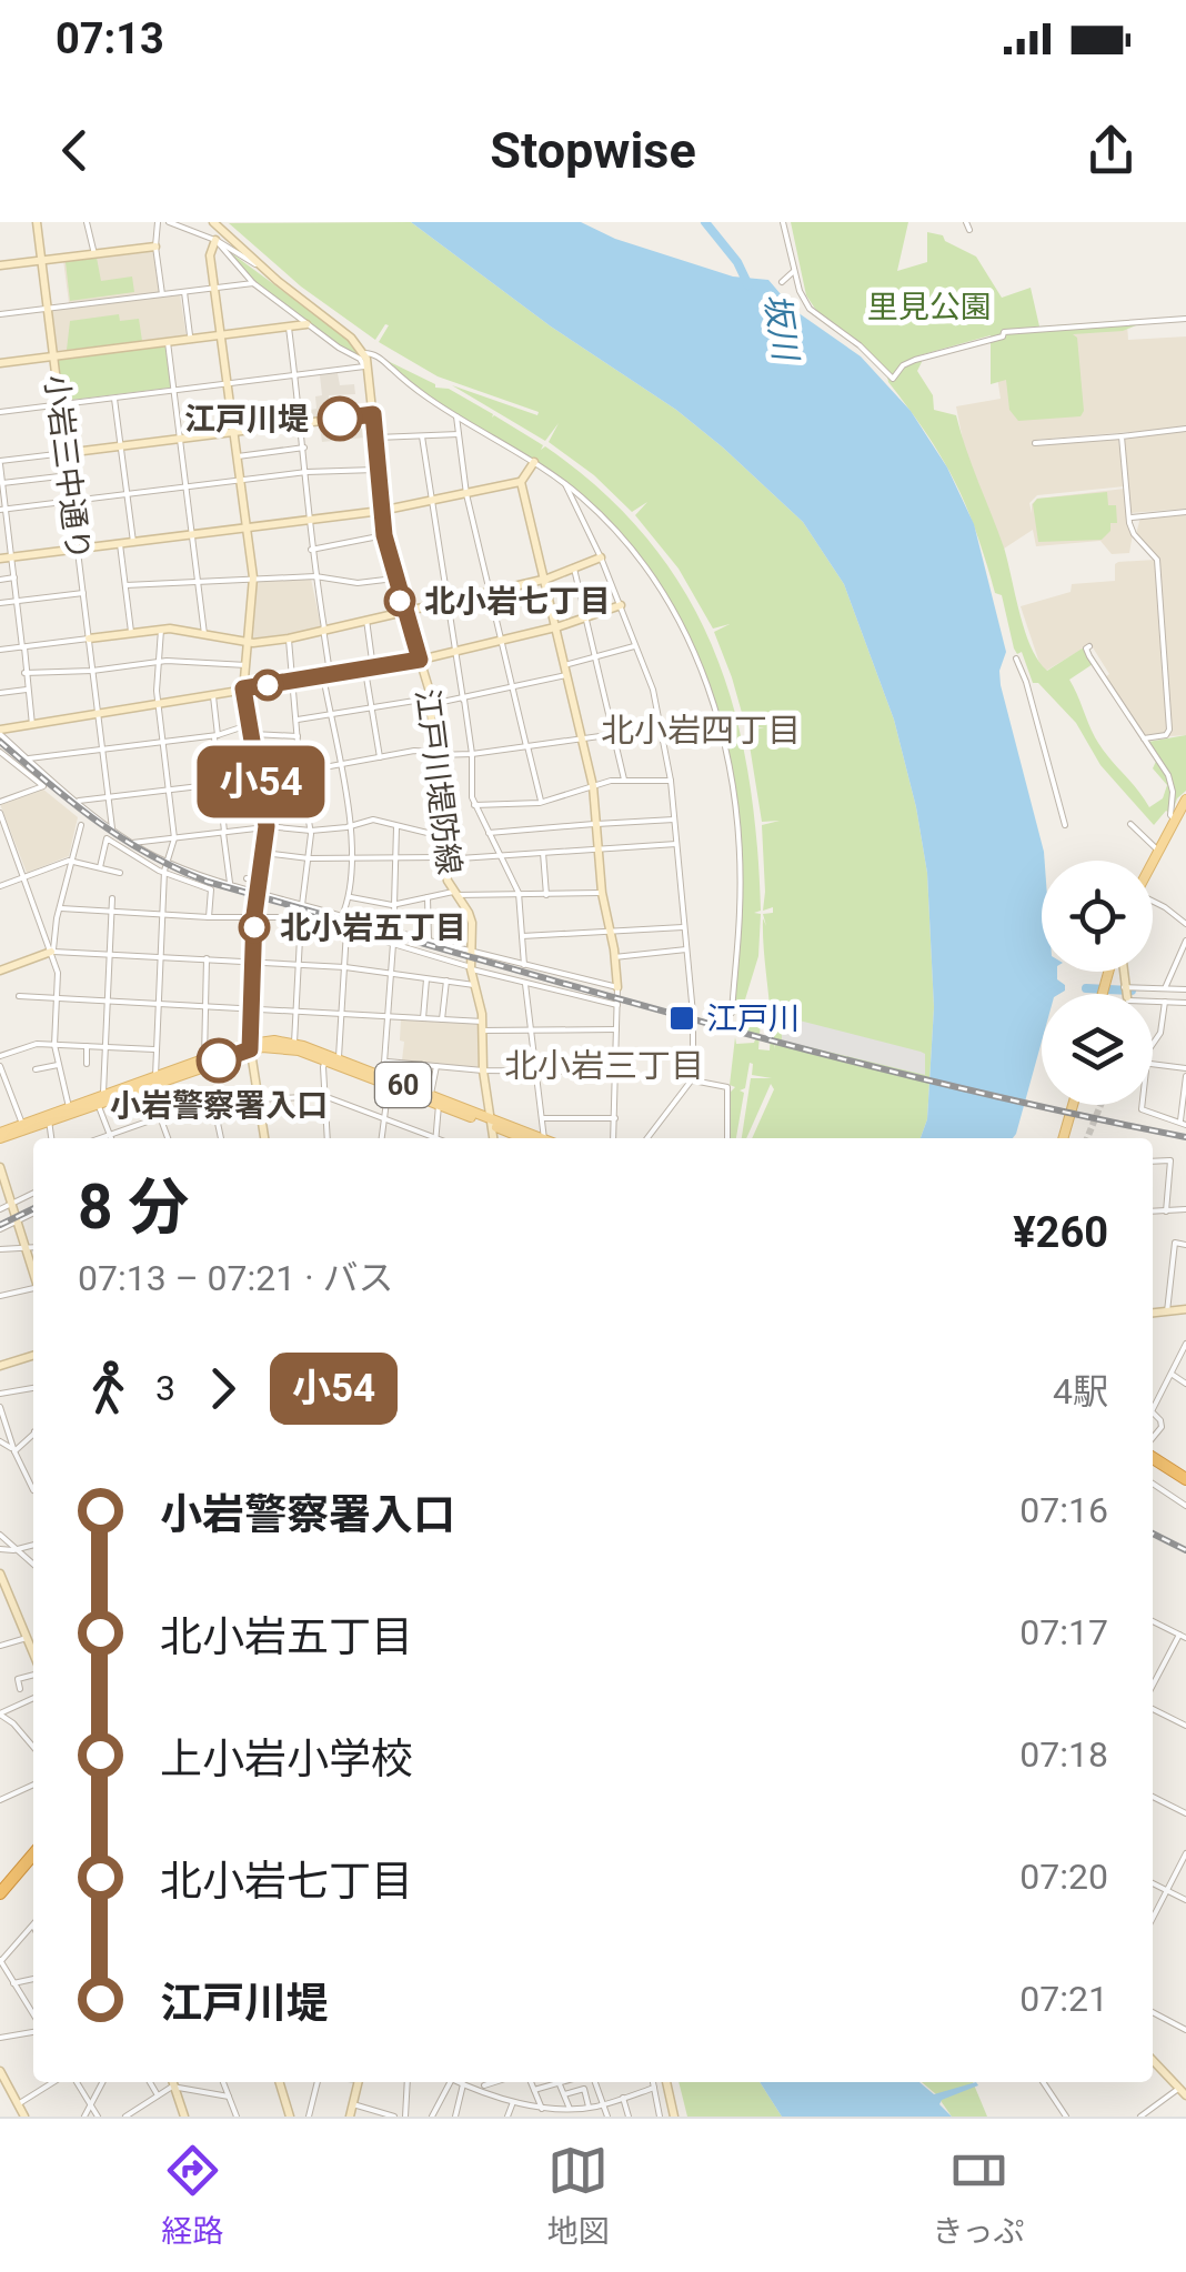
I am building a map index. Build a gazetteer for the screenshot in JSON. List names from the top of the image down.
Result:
{
  "streets": {
    "main road": ["60"],
    "street": ["小岩三中通り", "江戸川堤防線"]
  },
  "crossings": [
    ["江戸川堤防線", "60"]
  ],
  "districts": ["北小岩四丁目", "北小岩三丁目"],
  "water": ["坂川"],
  "parks": ["里見公園"],
  "places": {
    "other": [
      "江戸川堤",
      "北小岩七丁目",
      "北小岩五丁目",
      "小岩警察署入口"
    ],
    "transit": ["江戸川"]
  },
  "lines": ["bus line 小54"],
  "page": {
    "status": "07:13",
    "header": "Stopwise",
    "on_map": "小54",
    "heading": ["8 分", "07:13 – 07:21 · バス", "¥260"],
    "legs": ["3", "小54", "4駅"],
    "list": [
      {
        "name": "小岩警察署入口",
        "value": "07:16"
      },
      {
        "name": "北小岩五丁目",
        "value": "07:17"
      },
      {
        "name": "上小岩小学校",
        "value": "07:18"
      },
      {
        "name": "北小岩七丁目",
        "value": "07:20"
      },
      {
        "name": "江戸川堤",
        "value": "07:21"
      }
    ],
    "tabs": ["経路", "地図", "きっぷ"]
  }
}
